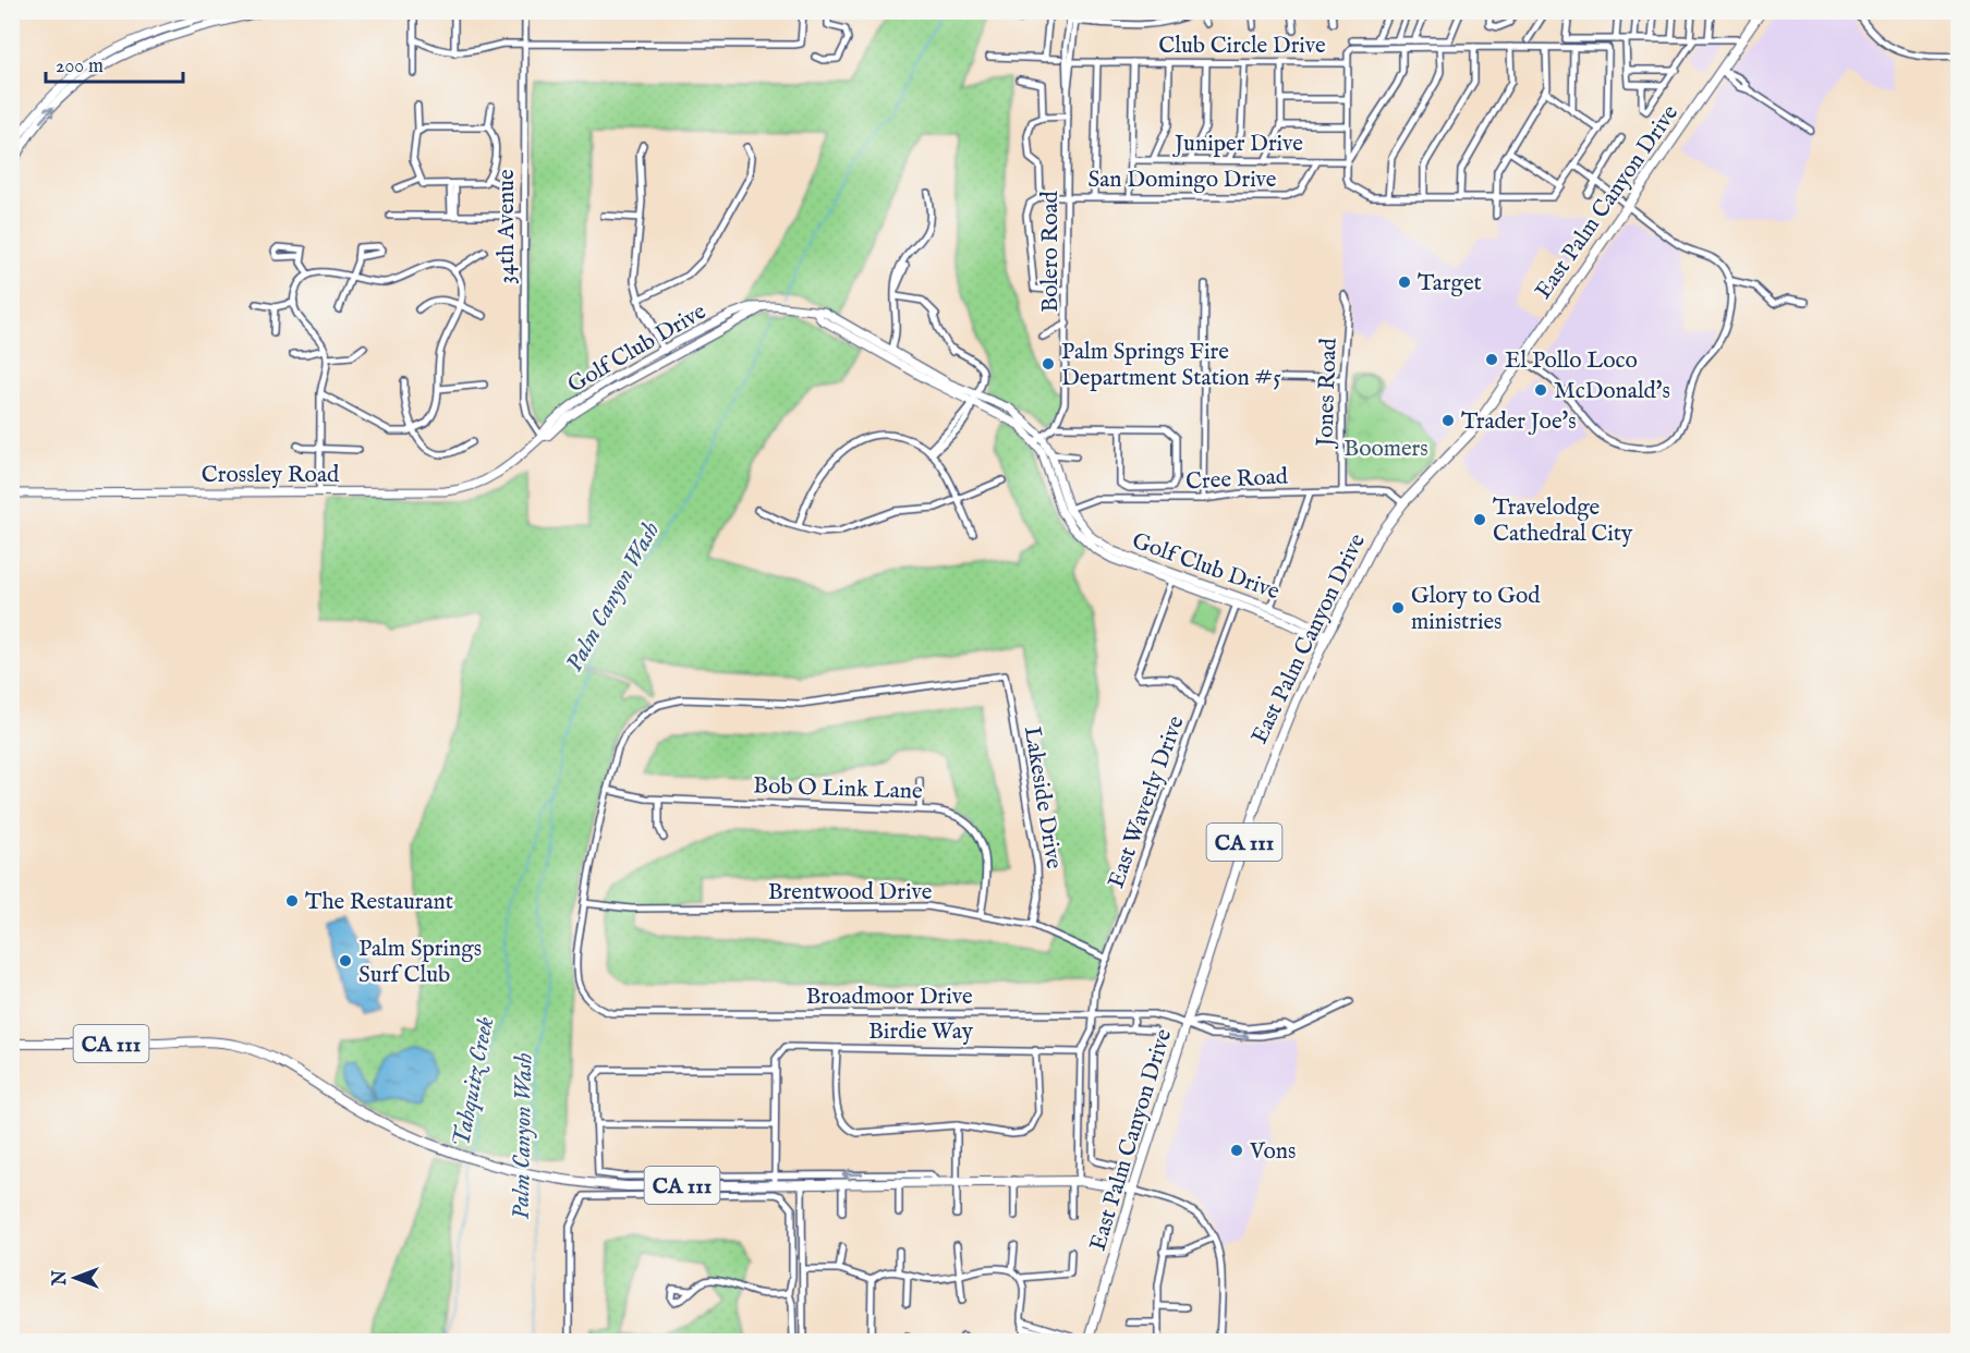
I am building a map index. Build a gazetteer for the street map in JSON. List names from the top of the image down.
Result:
{
  "streets": {
    "main road": ["East Palm Canyon Drive", "CA 111"],
    "street": [
      "Club Circle Drive",
      "Juniper Drive",
      "San Domingo Drive",
      "34th Avenue",
      "Bolero Road",
      "Golf Club Drive",
      "Jones Road",
      "Crossley Road",
      "Cree Road",
      "Bob O Link Lane",
      "Lakeside Drive",
      "East Waverly Drive",
      "Brentwood Drive",
      "Broadmoor Drive",
      "Birdie Way"
    ]
  },
  "crossings": [
    ["Club Circle Drive", "Juniper Drive"],
    ["Juniper Drive", "San Domingo Drive"],
    ["San Domingo Drive", "Bolero Road"],
    ["East Palm Canyon Drive", "Golf Club Drive"],
    ["East Palm Canyon Drive", "Cree Road"],
    ["East Palm Canyon Drive", "CA 111"],
    ["East Palm Canyon Drive", "Broadmoor Drive"],
    ["34th Avenue", "Golf Club Drive"],
    ["Golf Club Drive", "Crossley Road"],
    ["Golf Club Drive", "Cree Road"],
    ["Golf Club Drive", "East Waverly Drive"],
    ["Jones Road", "Cree Road"],
    ["Bob O Link Lane", "Lakeside Drive"],
    ["Bob O Link Lane", "Brentwood Drive"],
    ["Lakeside Drive", "Brentwood Drive"],
    ["East Waverly Drive", "Brentwood Drive"],
    ["East Waverly Drive", "Broadmoor Drive"],
    ["East Waverly Drive", "Birdie Way"],
    ["Brentwood Drive", "Broadmoor Drive"]
  ],
  "water": ["Palm Canyon Wash", "Tahquitz Creek"],
  "parks": ["Boomers"],
  "places": [
    "Target",
    "El Pollo Loco",
    "Palm Springs Fire Department Station #5",
    "McDonald's",
    "Trader Joe's",
    "Travelodge Cathedral City",
    "Glory to God ministries",
    "The Restaurant",
    "Palm Springs Surf Club",
    "Vons"
  ],
  "scale_bar": "200 m",
  "north": "left"
}
